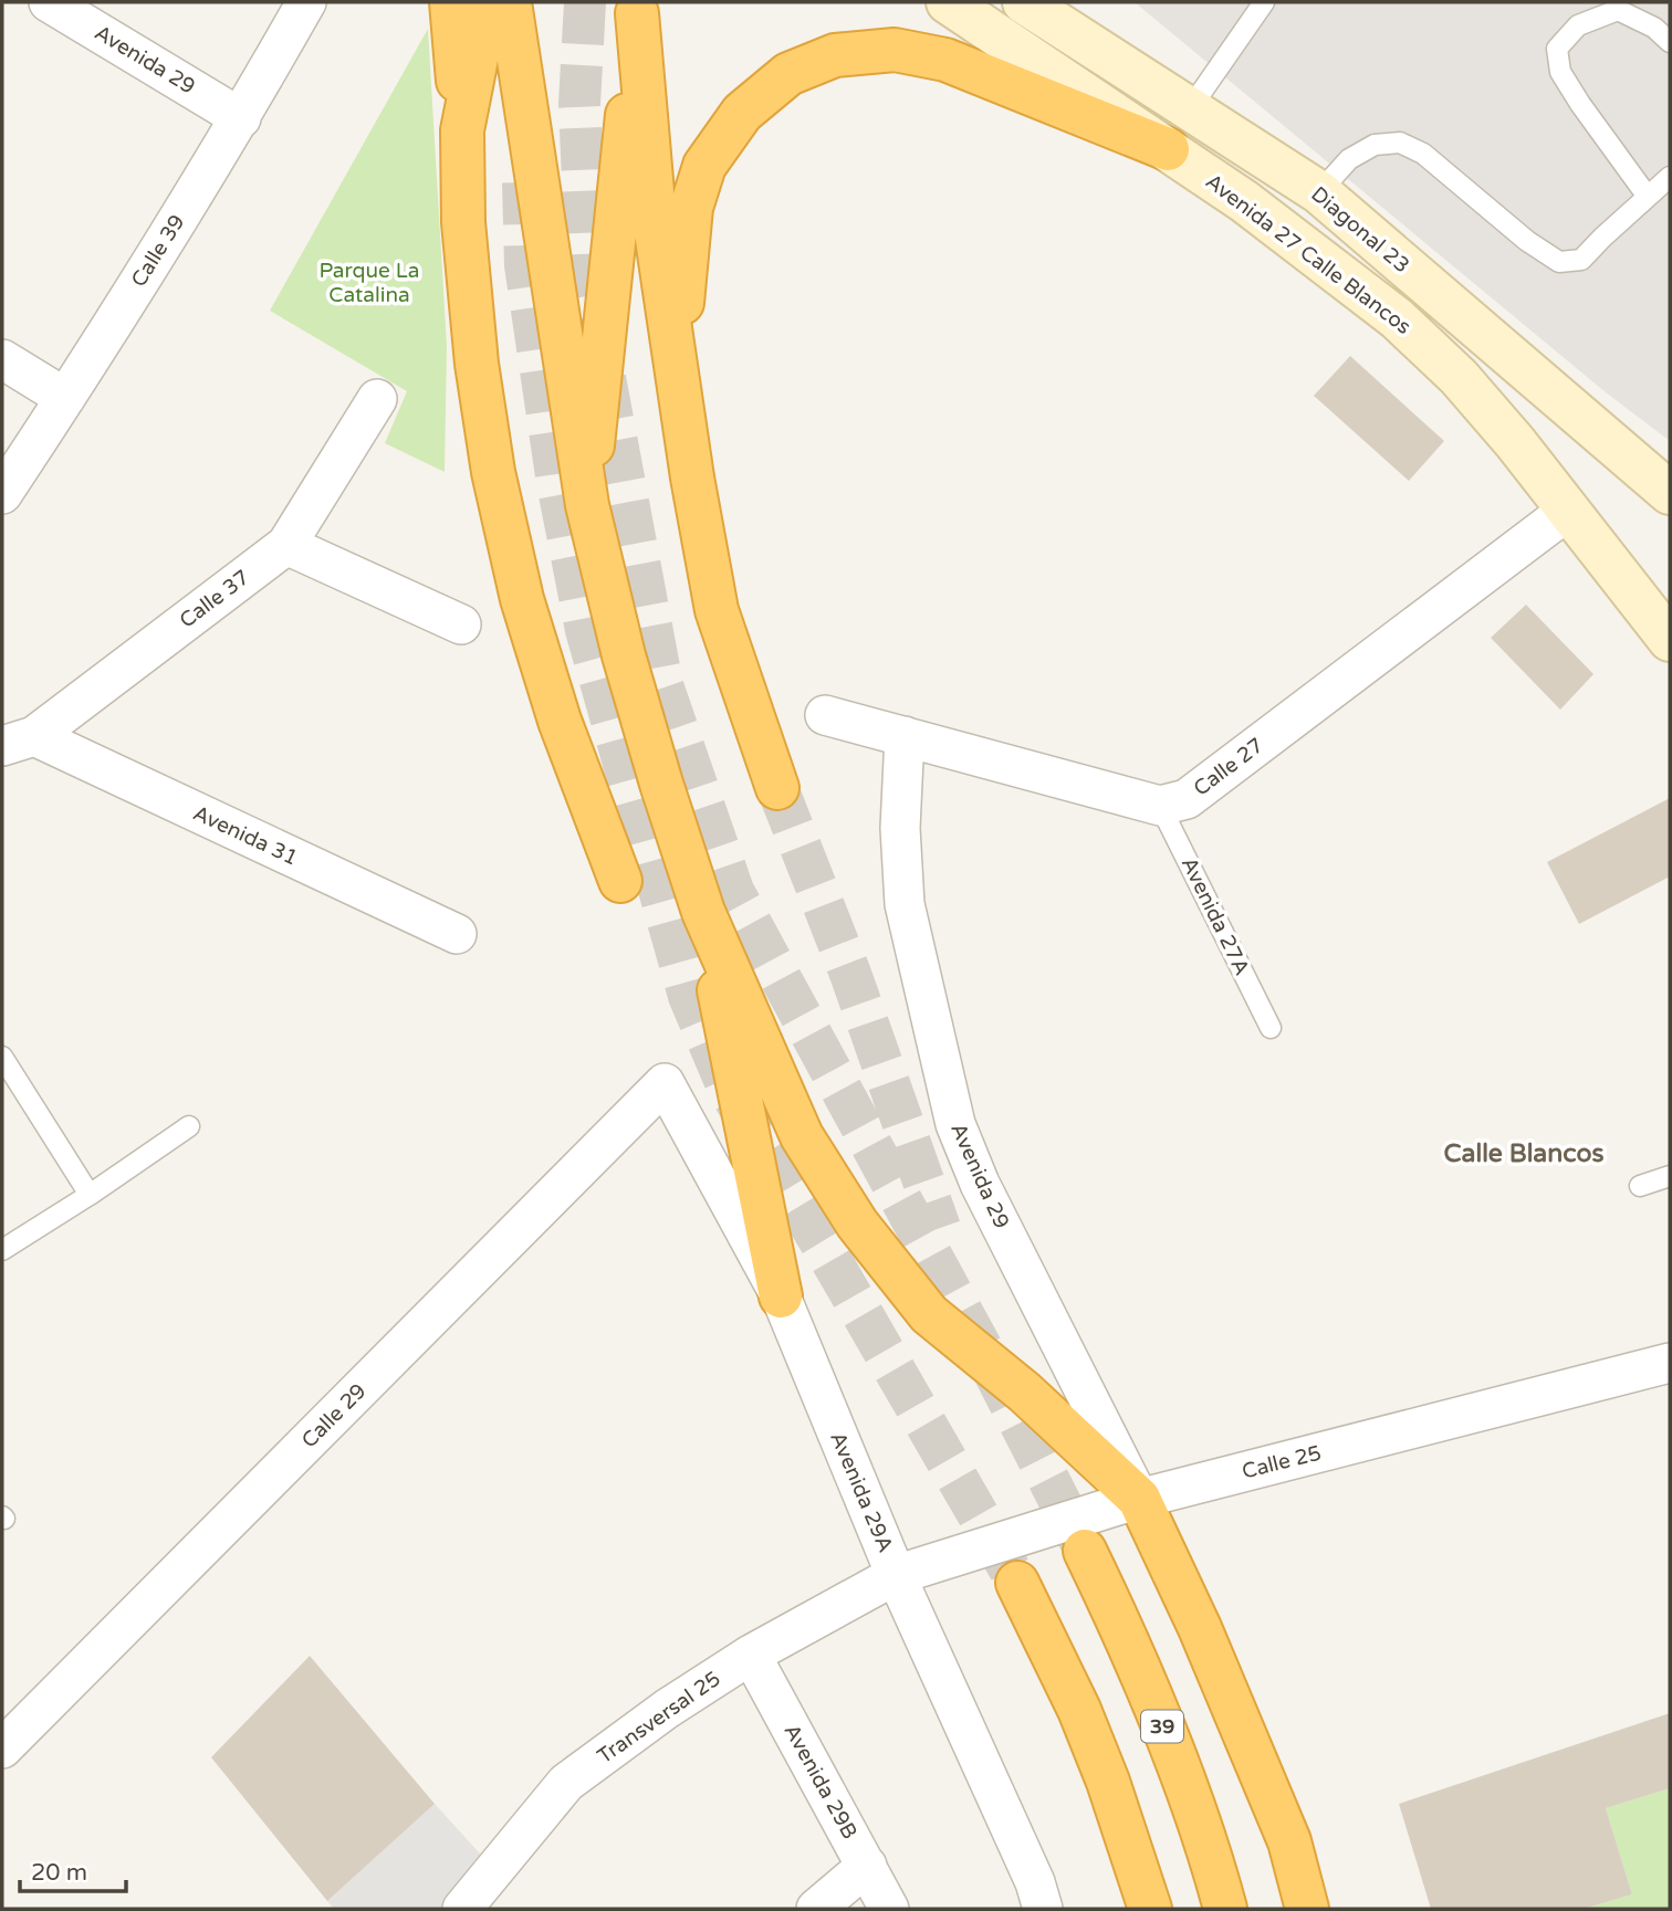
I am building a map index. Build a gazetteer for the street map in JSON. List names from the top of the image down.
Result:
{
  "streets": {
    "highway": ["39"],
    "main road": ["Diagonal 23", "Avenida 27 Calle Blancos"],
    "street": [
      "Avenida 29",
      "Calle 39",
      "Calle 37",
      "Calle 27",
      "Avenida 31",
      "Calle 29",
      "Calle 25",
      "Avenida 29A",
      "Transversal 25",
      "Avenida 29B"
    ],
    "lane": ["Avenida 27A"]
  },
  "crossings": [
    ["Avenida 29", "Calle 39"],
    ["Avenida 29", "Calle 25"],
    ["Avenida 27 Calle Blancos", "Calle 27"],
    ["Calle 37", "Avenida 31"],
    ["Calle 27", "Avenida 27A"],
    ["Calle 29", "Avenida 29A"],
    ["Calle 25", "Avenida 29A"],
    ["Calle 25", "Transversal 25"],
    ["Avenida 29A", "Transversal 25"],
    ["Transversal 25", "Avenida 29B"]
  ],
  "districts": ["Calle Blancos"],
  "parks": ["Parque La Catalina"],
  "scale_bar": "20 m"
}
